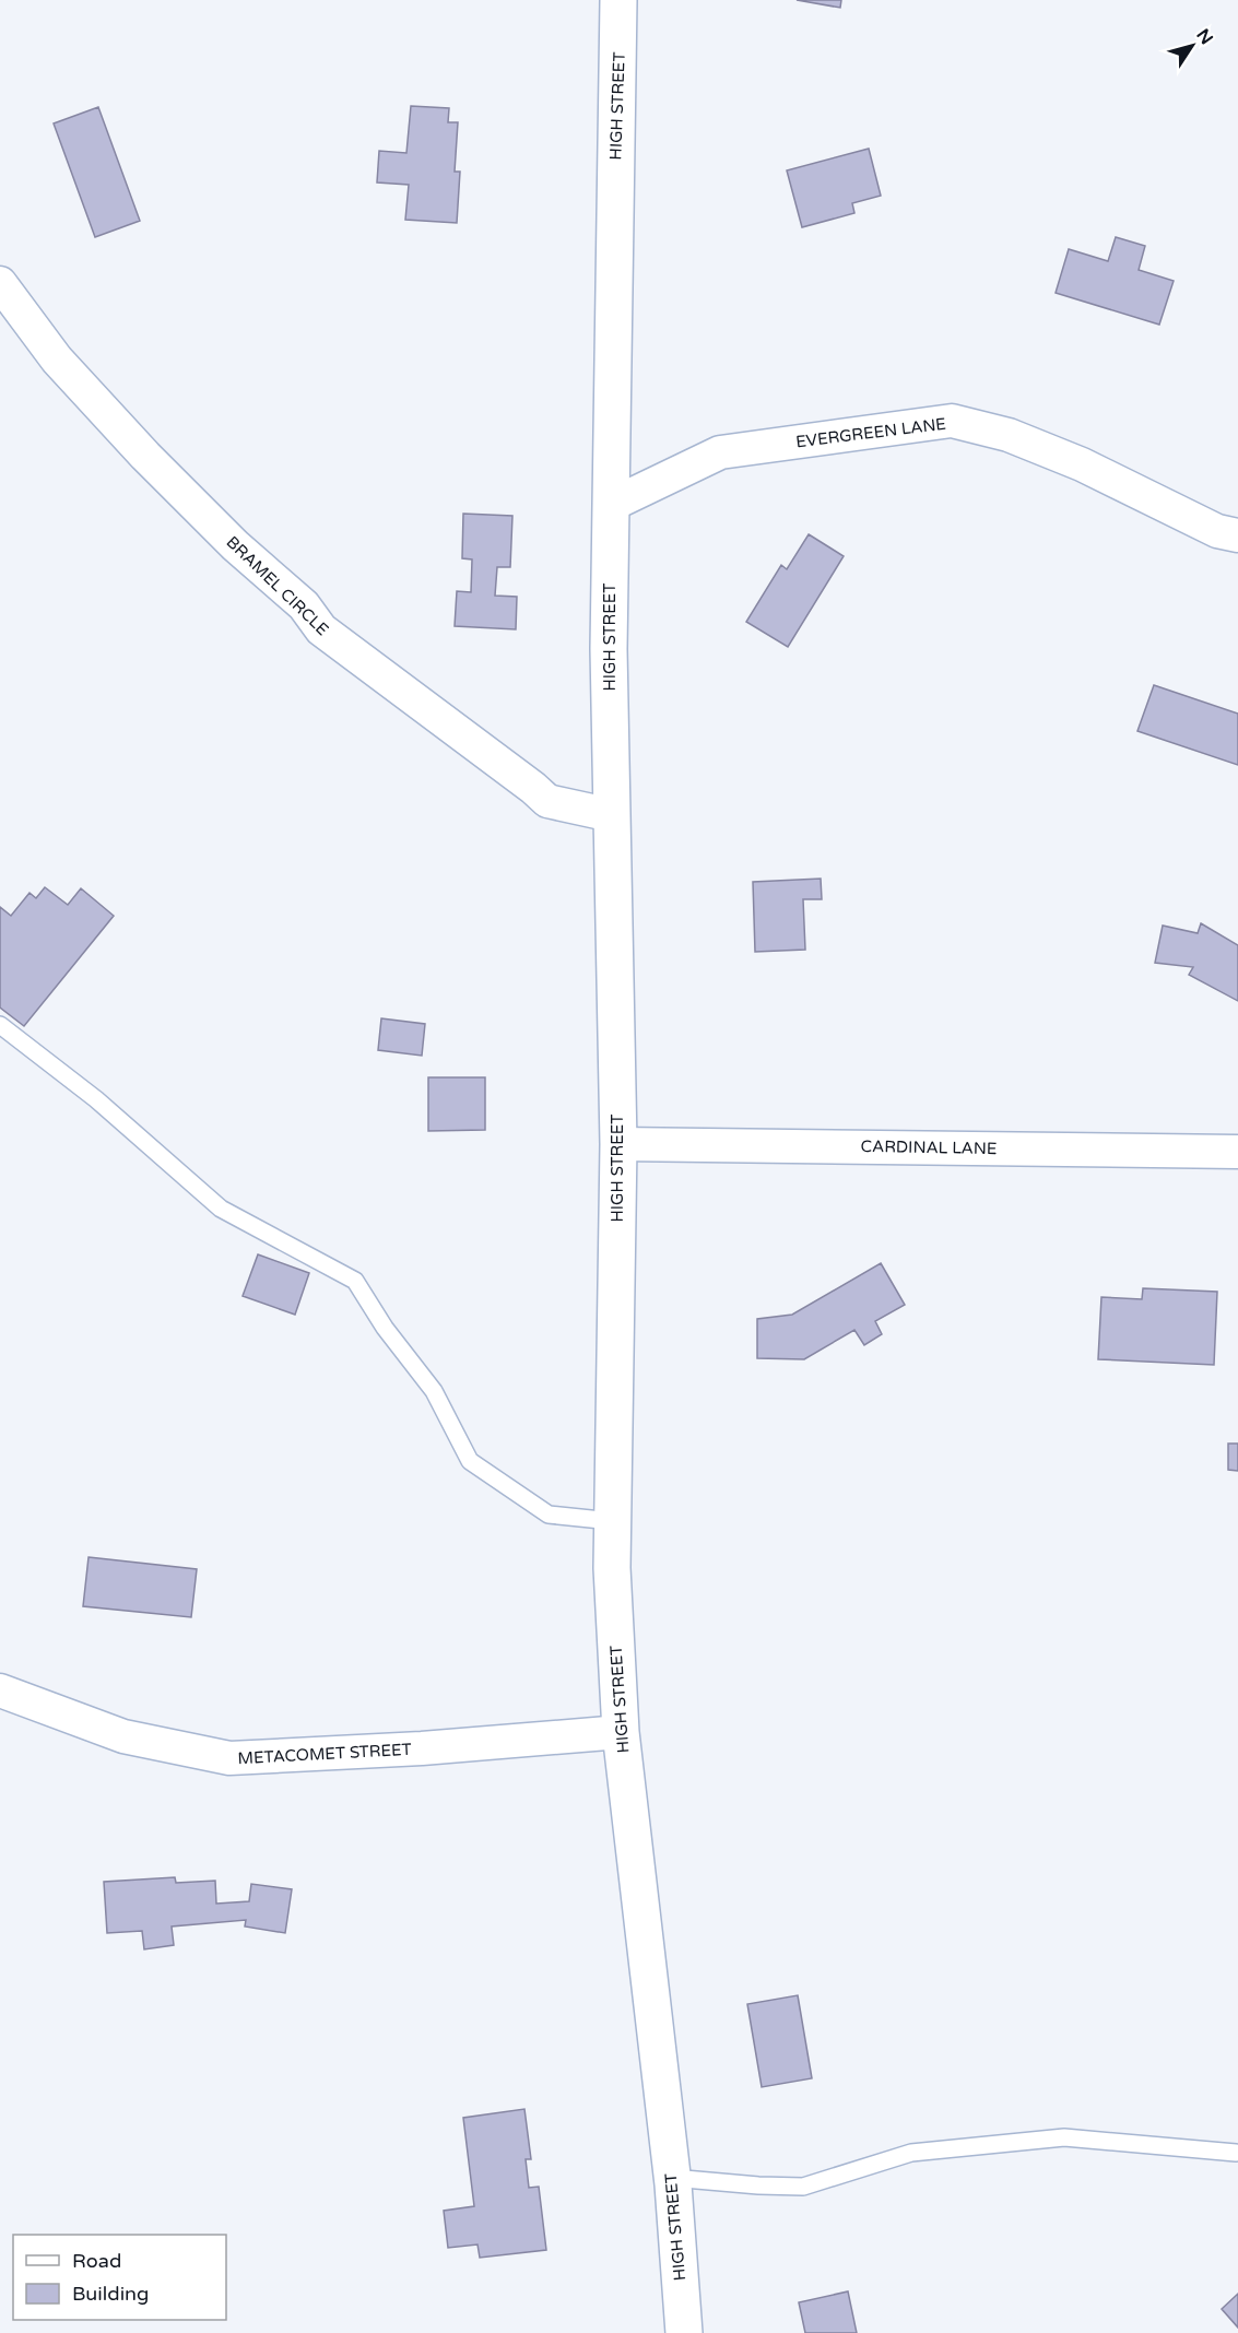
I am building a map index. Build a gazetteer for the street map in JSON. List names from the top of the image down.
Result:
{
  "streets": {
    "street": [
      "HIGH STREET",
      "EVERGREEN LANE",
      "BRAMEL CIRCLE",
      "CARDINAL LANE",
      "METACOMET STREET"
    ]
  },
  "crossings": [
    ["HIGH STREET", "EVERGREEN LANE"],
    ["HIGH STREET", "BRAMEL CIRCLE"],
    ["HIGH STREET", "CARDINAL LANE"],
    ["HIGH STREET", "METACOMET STREET"]
  ],
  "legend": ["Road", "Building"],
  "north": "top right"
}
